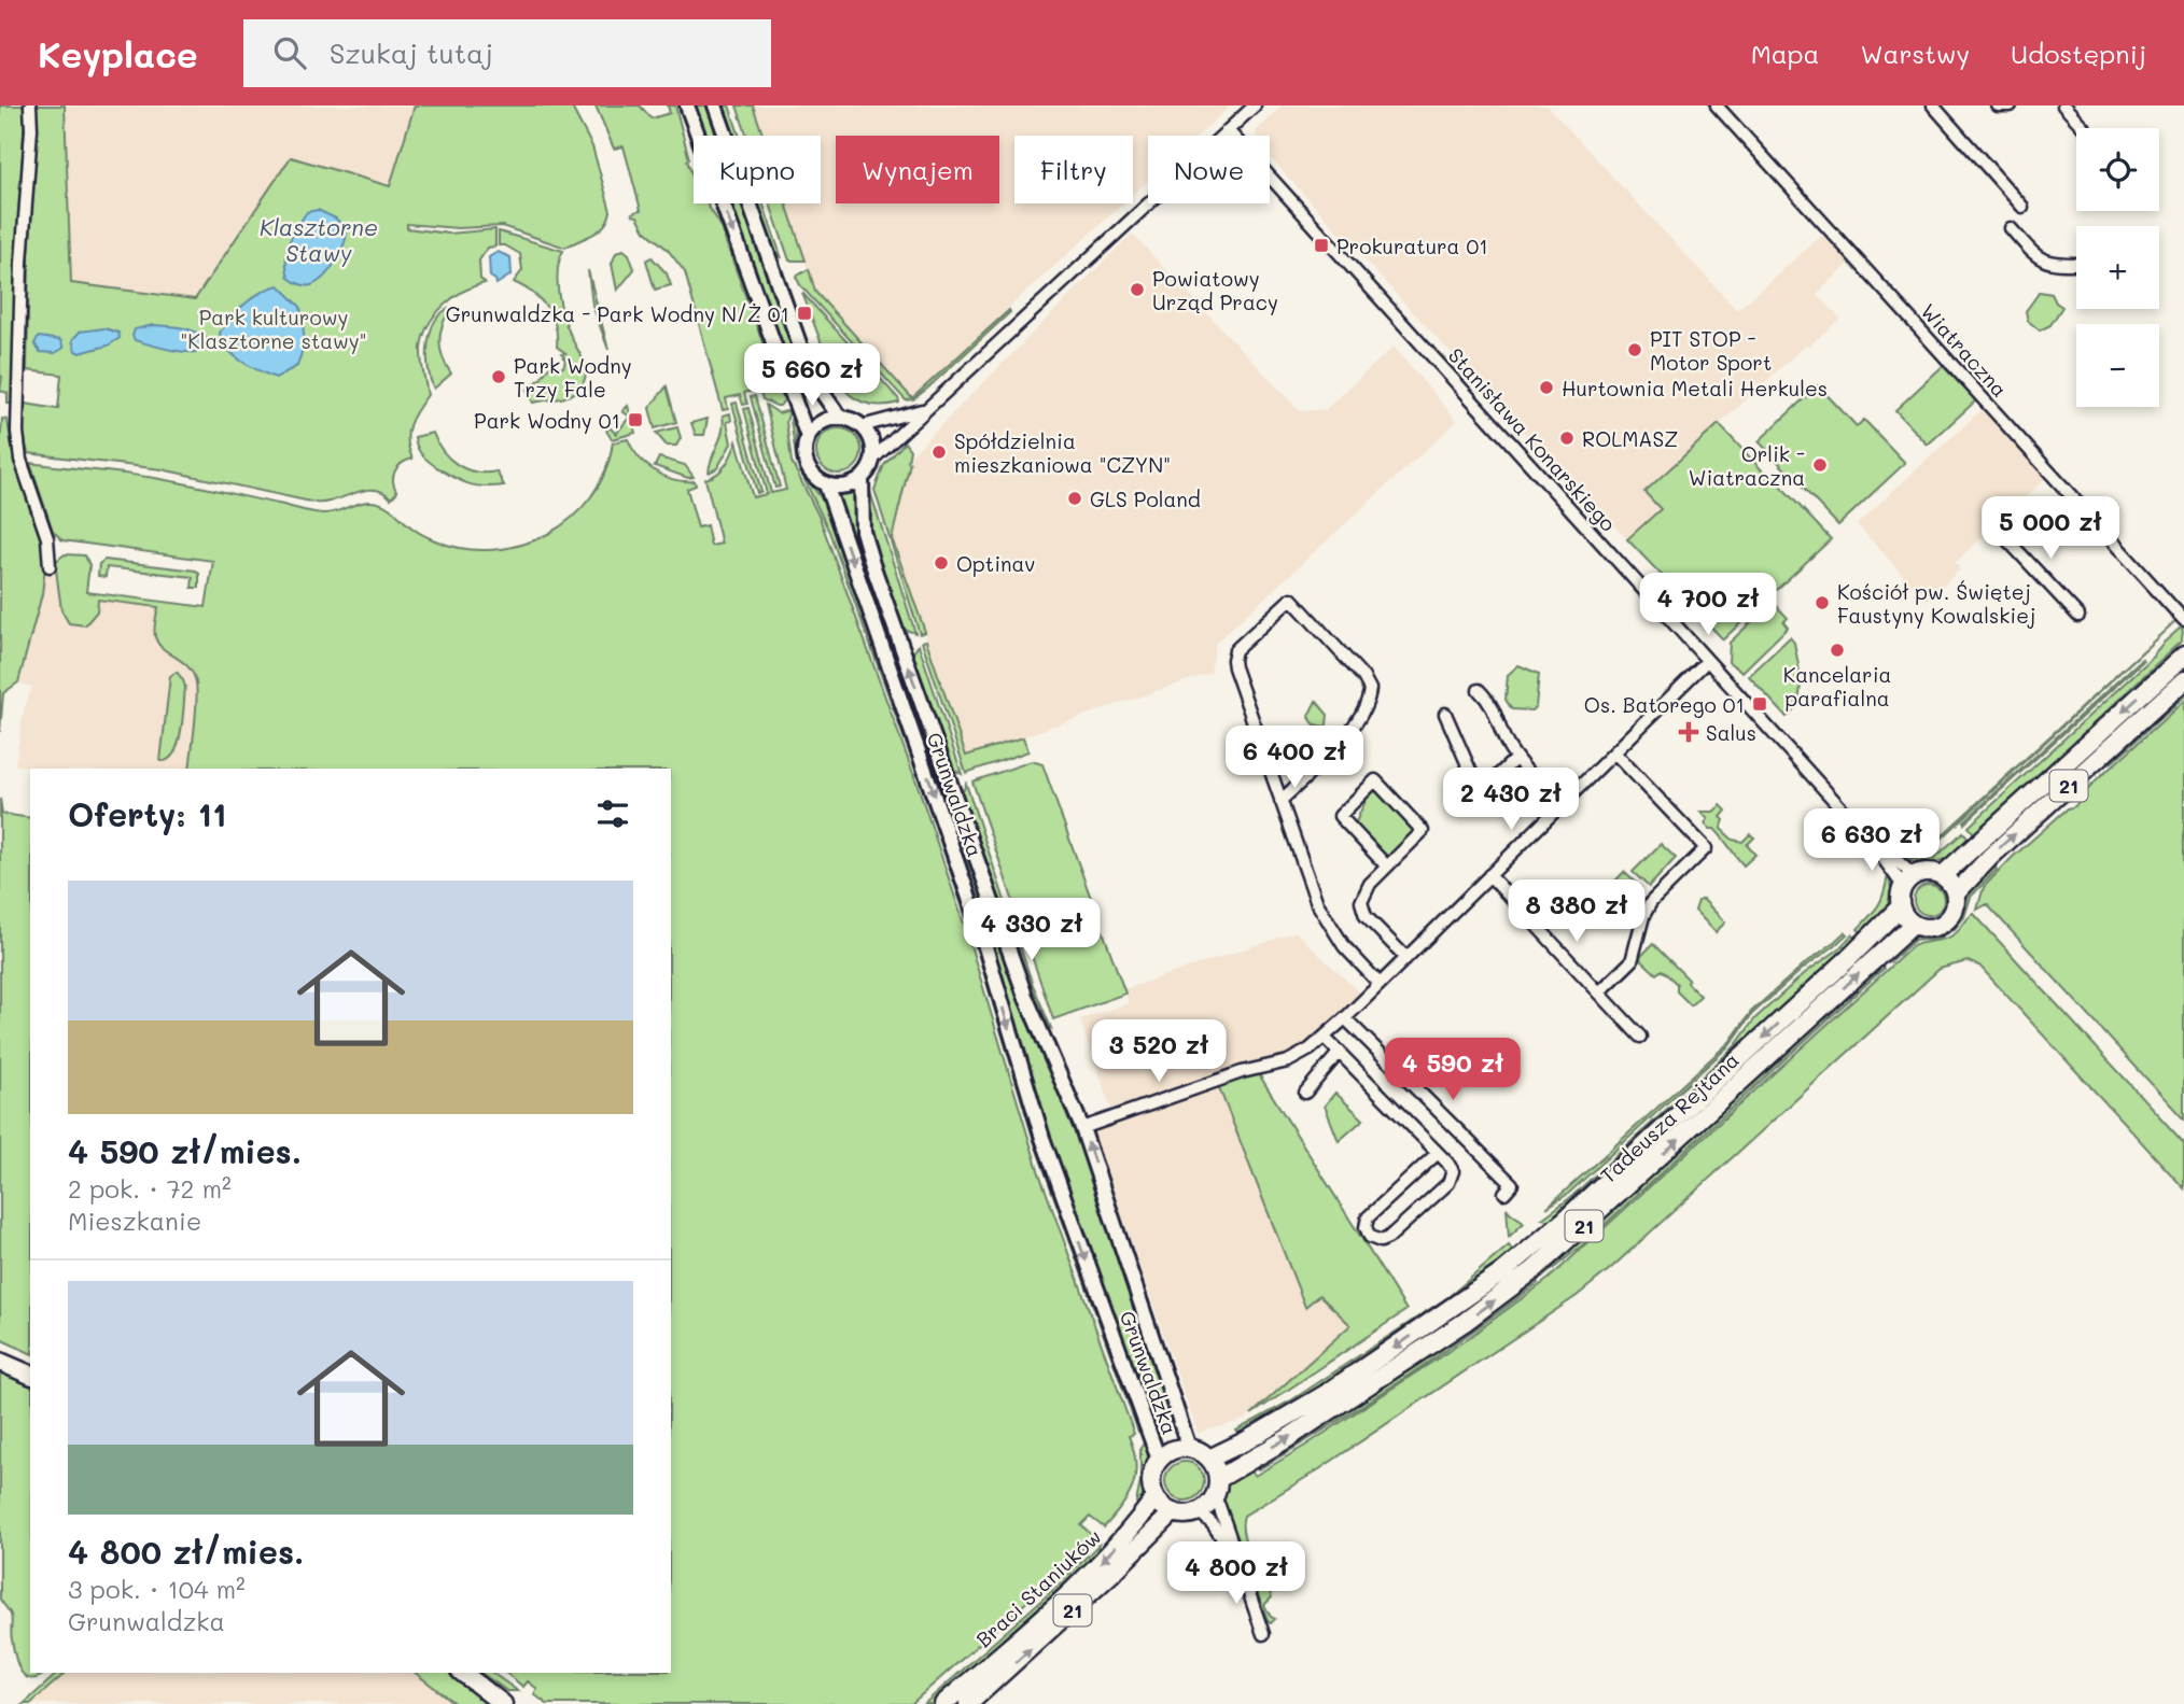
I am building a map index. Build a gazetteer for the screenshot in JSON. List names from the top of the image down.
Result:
{
  "streets": {
    "main road": ["21", "Tadeusza Rejtana", "Braci Staniuków"],
    "street": ["Wiatraczna", "Stanisława Konarskiego", "Grunwaldzka"]
  },
  "crossings": [
    ["Stanisława Konarskiego", "21"],
    ["Stanisława Konarskiego", "Tadeusza Rejtana"],
    ["21", "Tadeusza Rejtana"],
    ["Grunwaldzka", "Tadeusza Rejtana"],
    ["Grunwaldzka", "Braci Staniuków"],
    ["Tadeusza Rejtana", "Braci Staniuków"]
  ],
  "water": ["Klasztorne Stawy"],
  "parks": ["Park kulturowy \"Klasztorne stawy\""],
  "places": {
    "transit": [
      "Prokuratura 01",
      "Grunwaldzka - Park Wodny N/Ż 01",
      "Park Wodny 01",
      "Os. Batorego 01"
    ],
    "other": [
      "Powiatowy Urząd Pracy",
      "PIT STOP - Motor Sport",
      "Park Wodny Trzy Fale",
      "Hurtownia Metali Herkules",
      "ROLMASZ",
      "Spółdzielnia mieszkaniowa \"CZYN\"",
      "Orlik - Wiatraczna",
      "GLS Poland",
      "Optinav",
      "Kościół pw. Świętej Faustyny Kowalskiej",
      "Kancelaria parafialna"
    ],
    "health": ["Salus"]
  },
  "page": {
    "header": "Keyplace",
    "search": "Szukaj tutaj",
    "nav": ["Mapa", "Warstwy", "Udostępnij"],
    "map_buttons": ["+", "−"],
    "chip": [
      "Kupno",
      "Wynajem",
      "Filtry",
      "Nowe"
    ],
    "price": [
      "5 660 zł",
      "5 000 zł",
      "4 700 zł",
      "6 400 zł",
      "2 430 zł",
      "6 630 zł",
      "8 380 zł",
      "4 330 zł",
      "3 520 zł",
      "4 590 zł",
      "4 800 zł"
    ],
    "heading": "Oferty: 11",
    "list": [
      {
        "name": "4 590 zł/mies.",
        "note": "2 pok. · 72 m² · Mieszkanie"
      },
      {
        "name": "4 800 zł/mies.",
        "note": "3 pok. · 104 m² · Grunwaldzka"
      }
    ]
  }
}
